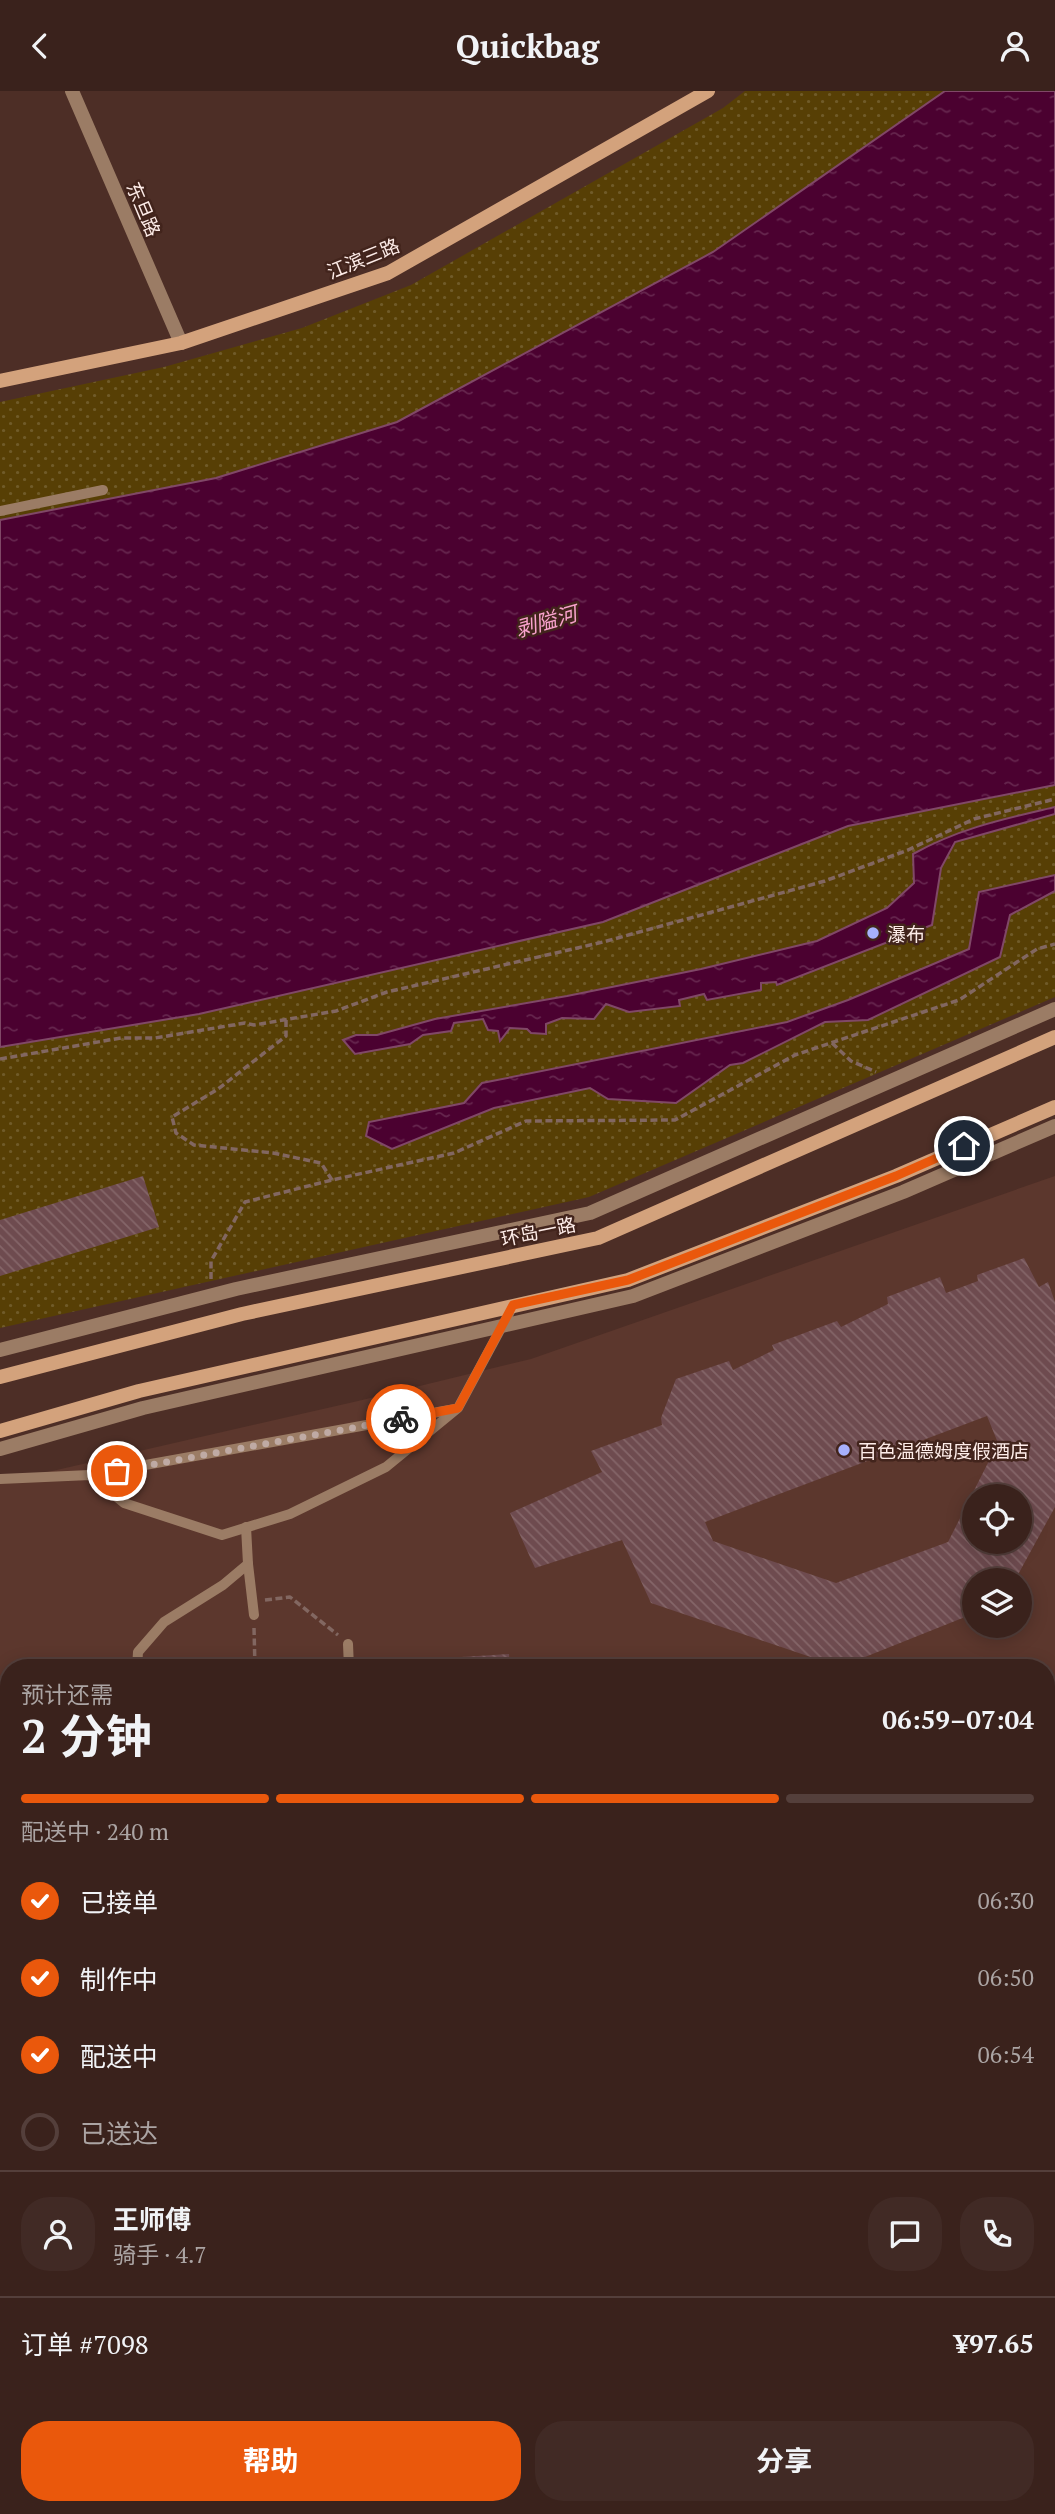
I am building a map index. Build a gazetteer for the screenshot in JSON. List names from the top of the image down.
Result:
{
  "streets": {
    "main road": ["江滨三路", "环岛一路"],
    "street": ["东旦路"]
  },
  "crossings": [
    ["东旦路", "江滨三路"]
  ],
  "water": ["剥隘河"],
  "places": ["瀑布", "百色温德姆度假酒店"],
  "page": {
    "header": "Quickbag",
    "heading": ["2 分钟", "预计还需", "06:59–07:04"],
    "panel": [
      "王师傅",
      "骑手 · 4.7",
      "订单 #7098",
      "¥97.65"
    ],
    "bar": "配送中 · 240 m",
    "list": [
      ["已接单", "06:30"],
      ["制作中", "06:50"],
      ["配送中", "06:54"],
      "已送达"
    ],
    "buttons": ["帮助", "分享"]
  }
}
